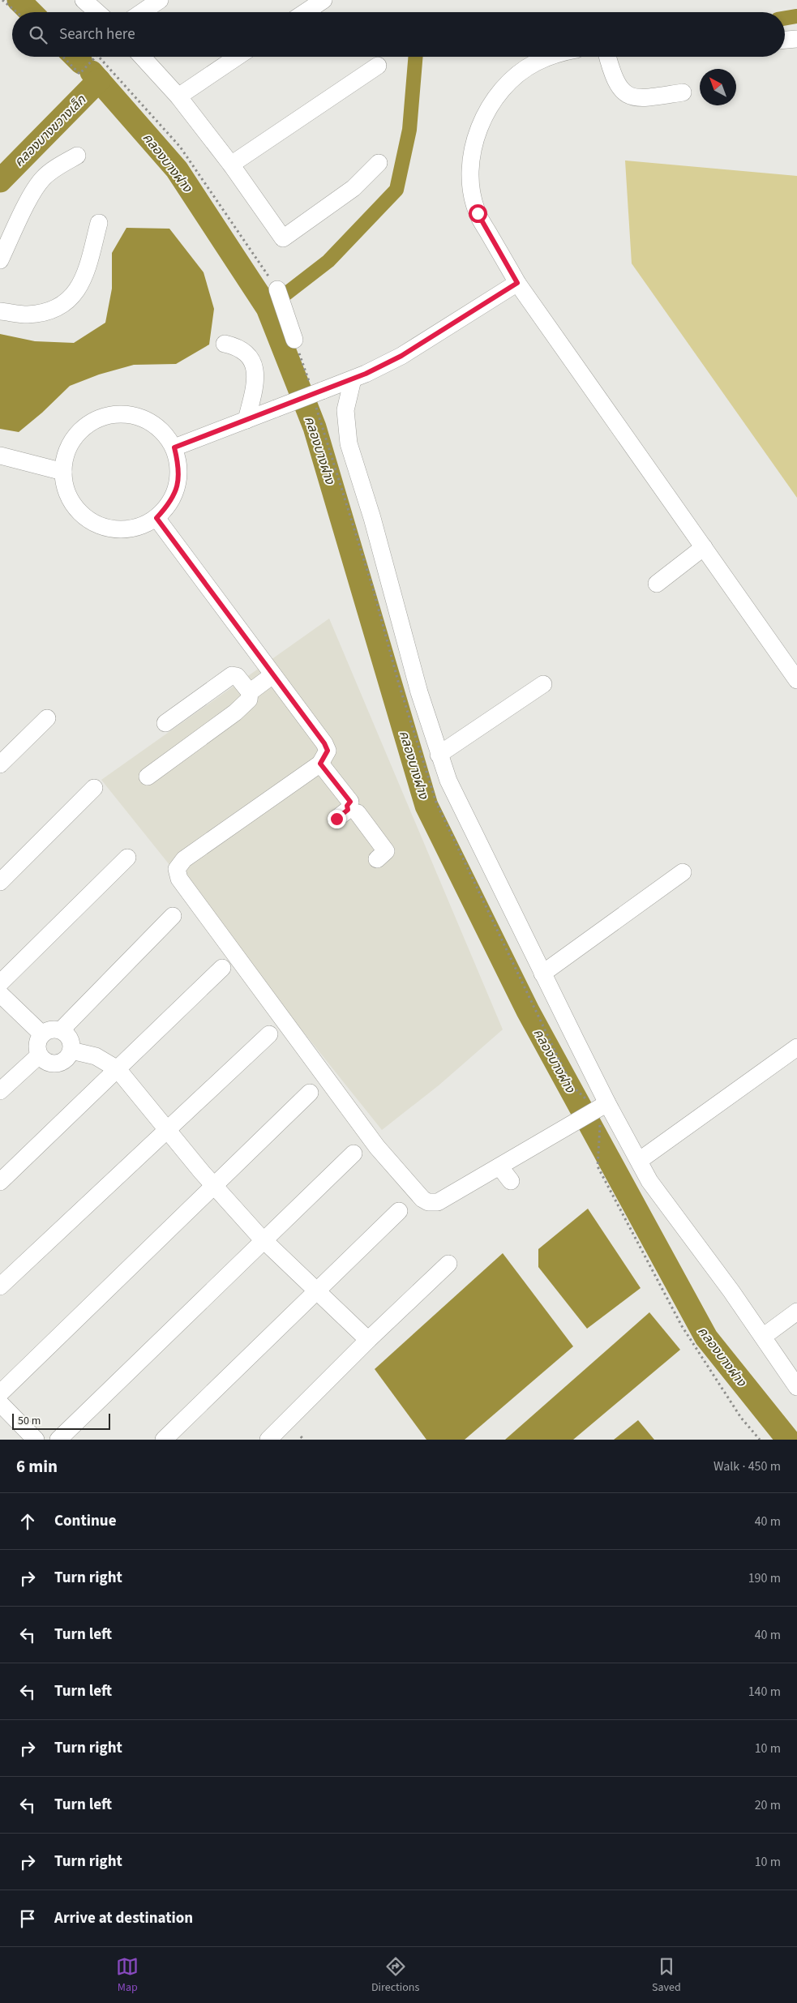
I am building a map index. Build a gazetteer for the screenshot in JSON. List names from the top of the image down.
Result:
{
  "water": ["คลองบางขวางเล็ก", "คลองบางฝาง"],
  "scale_bar": "50 m",
  "north": "top left",
  "page": {
    "search": "Search here",
    "scale": "50 m",
    "heading": ["6 min", "Walk · 450 m"],
    "list": [
      ["Continue", "40 m"],
      ["Turn right", "190 m"],
      ["Turn left", "40 m"],
      ["Turn left", "140 m"],
      ["Turn right", "10 m"],
      ["Turn left", "20 m"],
      ["Turn right", "10 m"],
      "Arrive at destination"
    ],
    "nav": ["Map", "Directions", "Saved"]
  }
}
